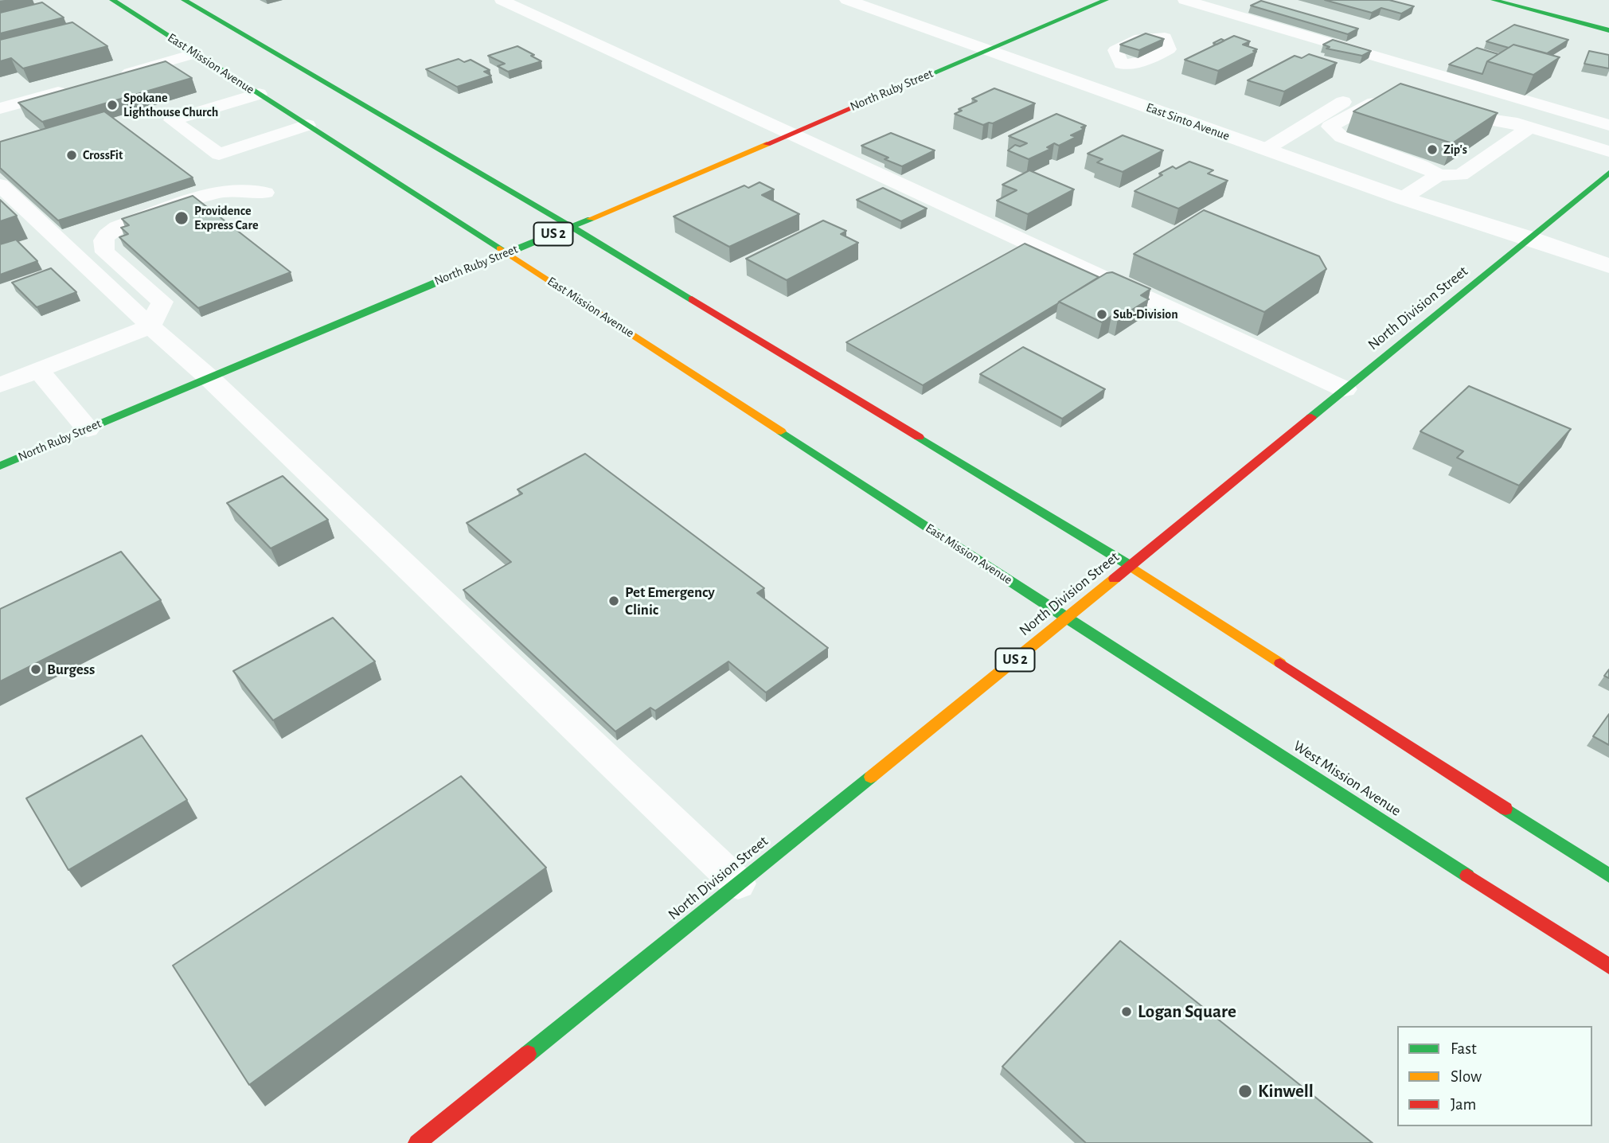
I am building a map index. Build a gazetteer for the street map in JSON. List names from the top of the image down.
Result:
{
  "streets": {
    "main road": [
      "East Mission Avenue",
      "North Ruby Street",
      "US 2",
      "North Division Street",
      "West Mission Avenue"
    ],
    "street": ["East Sinto Avenue"]
  },
  "crossings": [
    ["East Mission Avenue", "North Ruby Street"],
    ["East Mission Avenue", "North Division Street"],
    ["East Mission Avenue", "West Mission Avenue"],
    ["North Ruby Street", "East Sinto Avenue"],
    ["East Sinto Avenue", "North Division Street"],
    ["North Division Street", "West Mission Avenue"]
  ],
  "places": [
    "Spokane Lighthouse Church",
    "Zip's",
    "CrossFit",
    "Providence Express Care",
    "Sub-Division",
    "Pet Emergency Clinic",
    "Burgess",
    "Logan Square",
    "Kinwell"
  ],
  "legend": ["Fast", "Slow", "Jam"]
}
